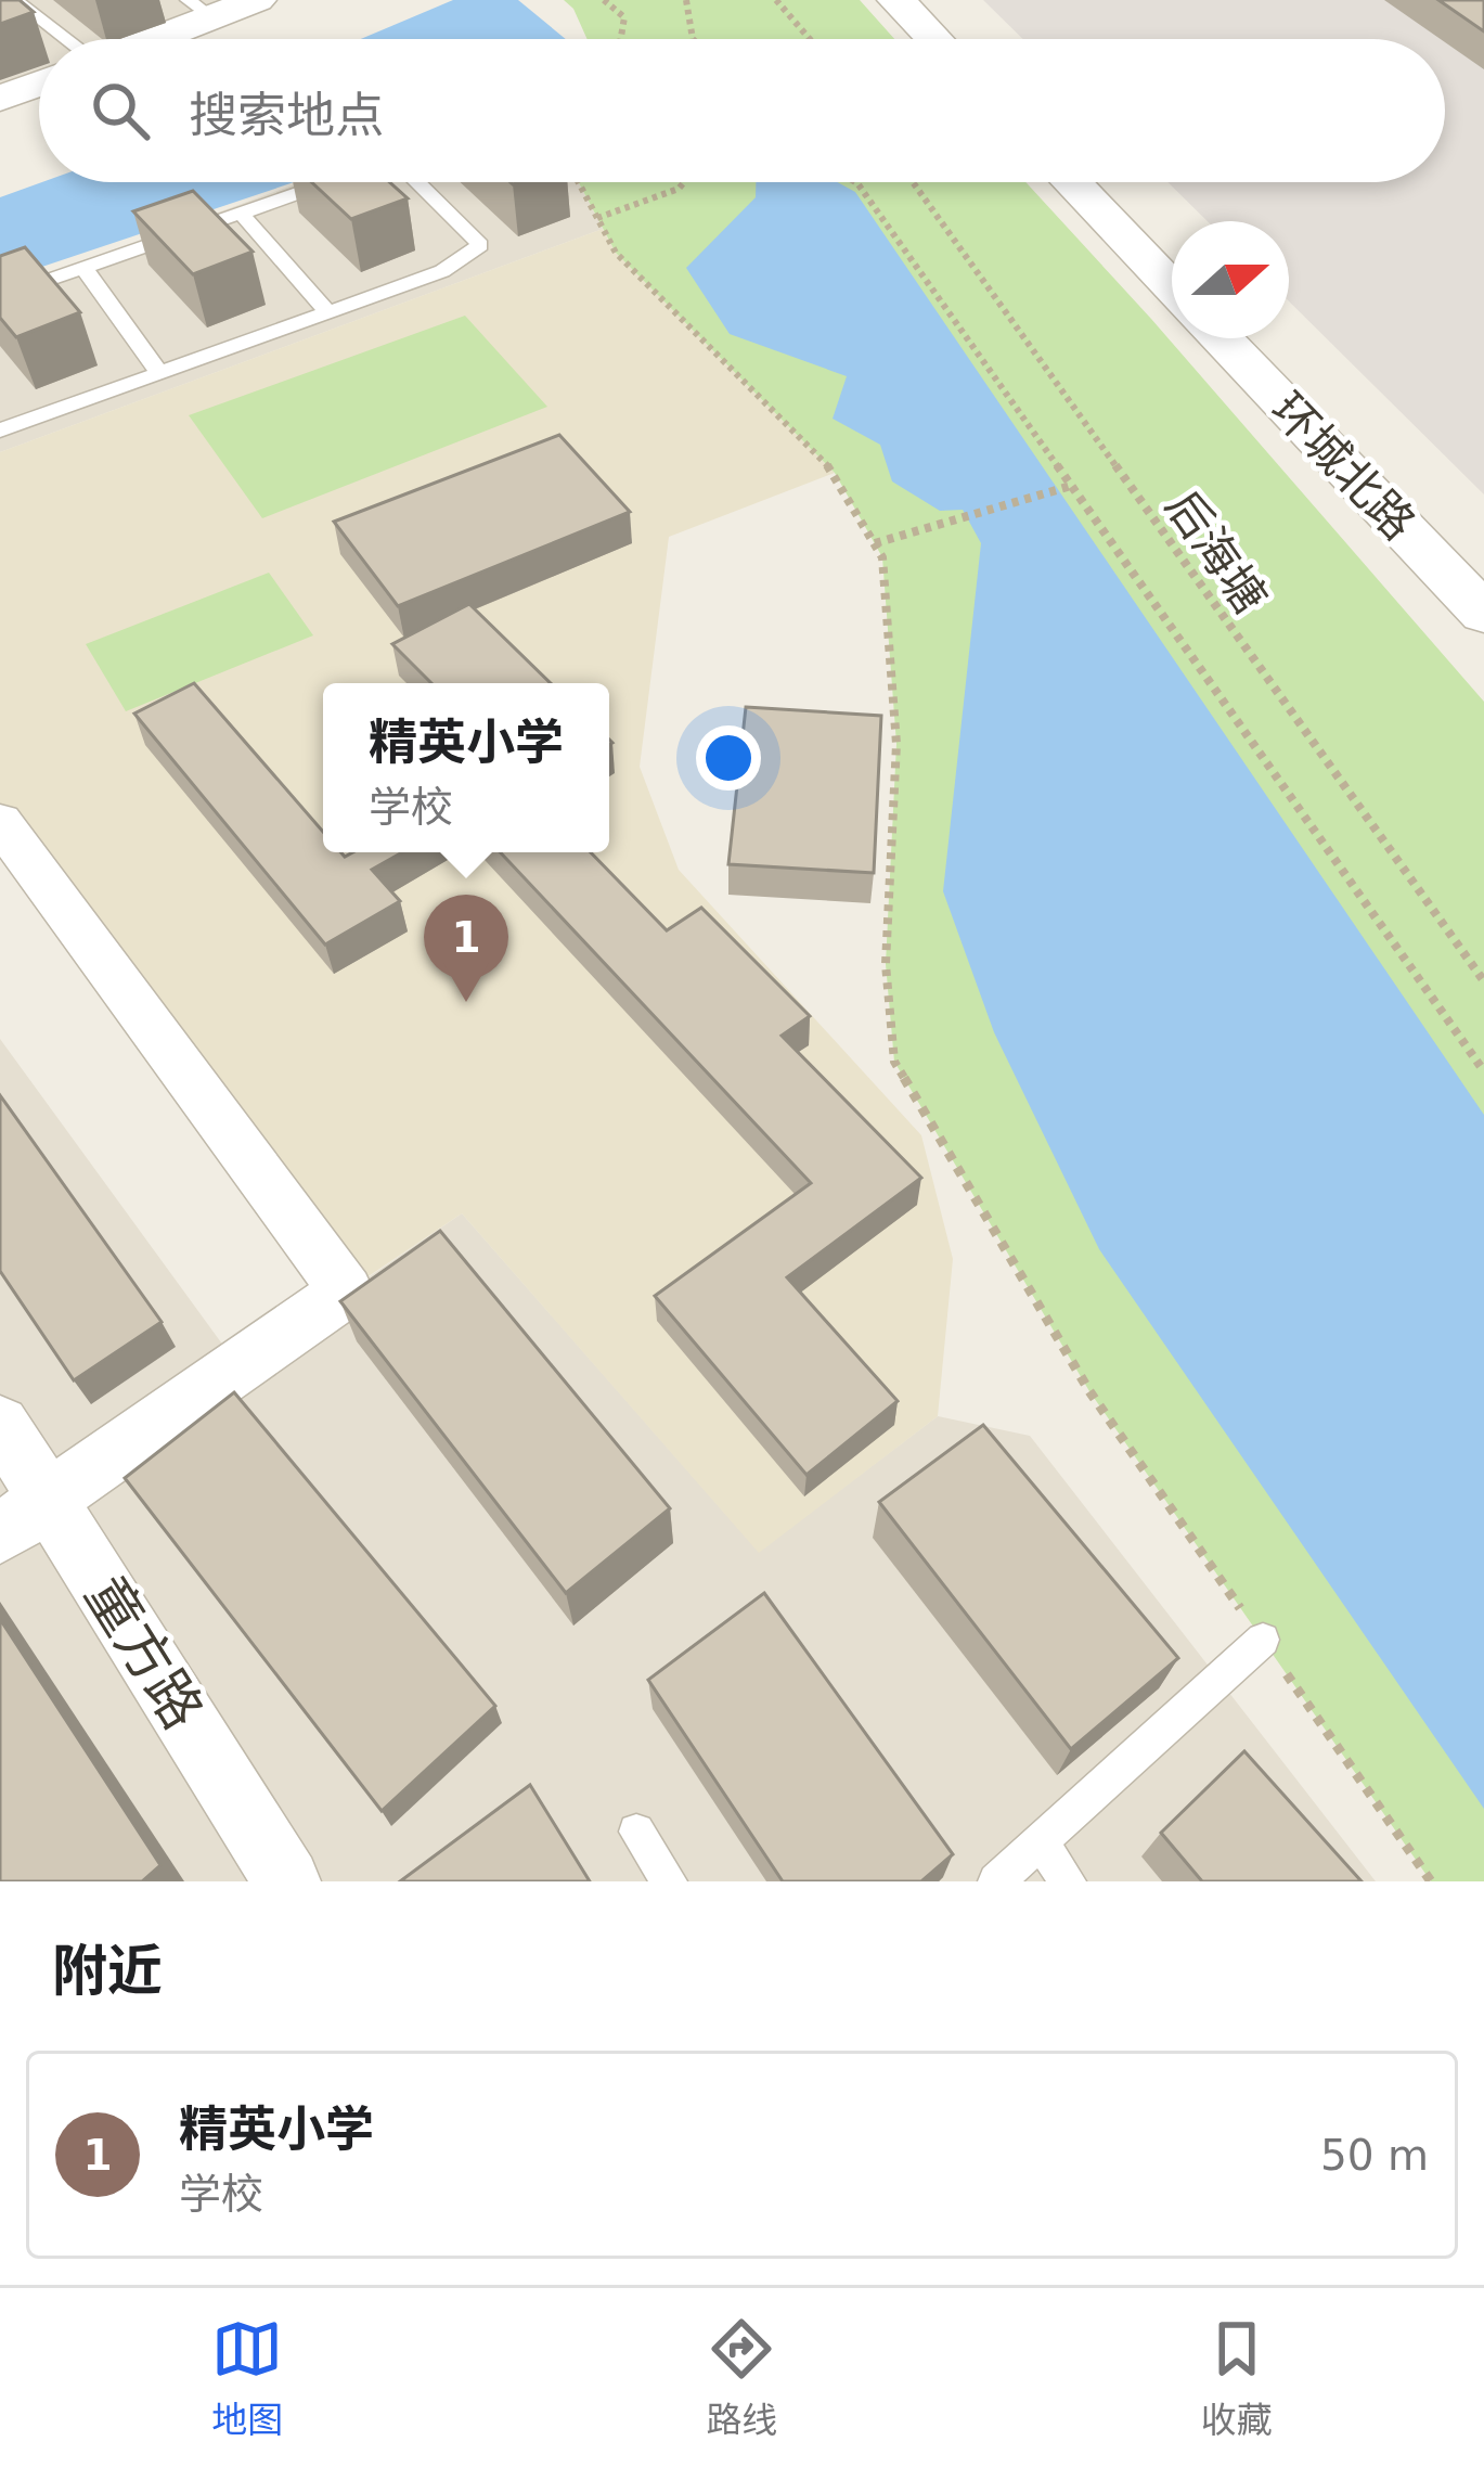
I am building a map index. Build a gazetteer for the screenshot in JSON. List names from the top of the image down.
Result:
{
  "streets": {
    "street": ["环城北路", "童方路"],
    "path": ["后海塘"]
  },
  "north": "right",
  "page": {
    "search": "搜索地点",
    "popup": ["精英小学", "学校"],
    "pins": "1",
    "heading": "附近",
    "list": [
      {
        "mark": "1",
        "name": "精英小学",
        "note": "学校",
        "value": "50 m"
      }
    ],
    "nav": ["地图", "路线", "收藏"]
  }
}
